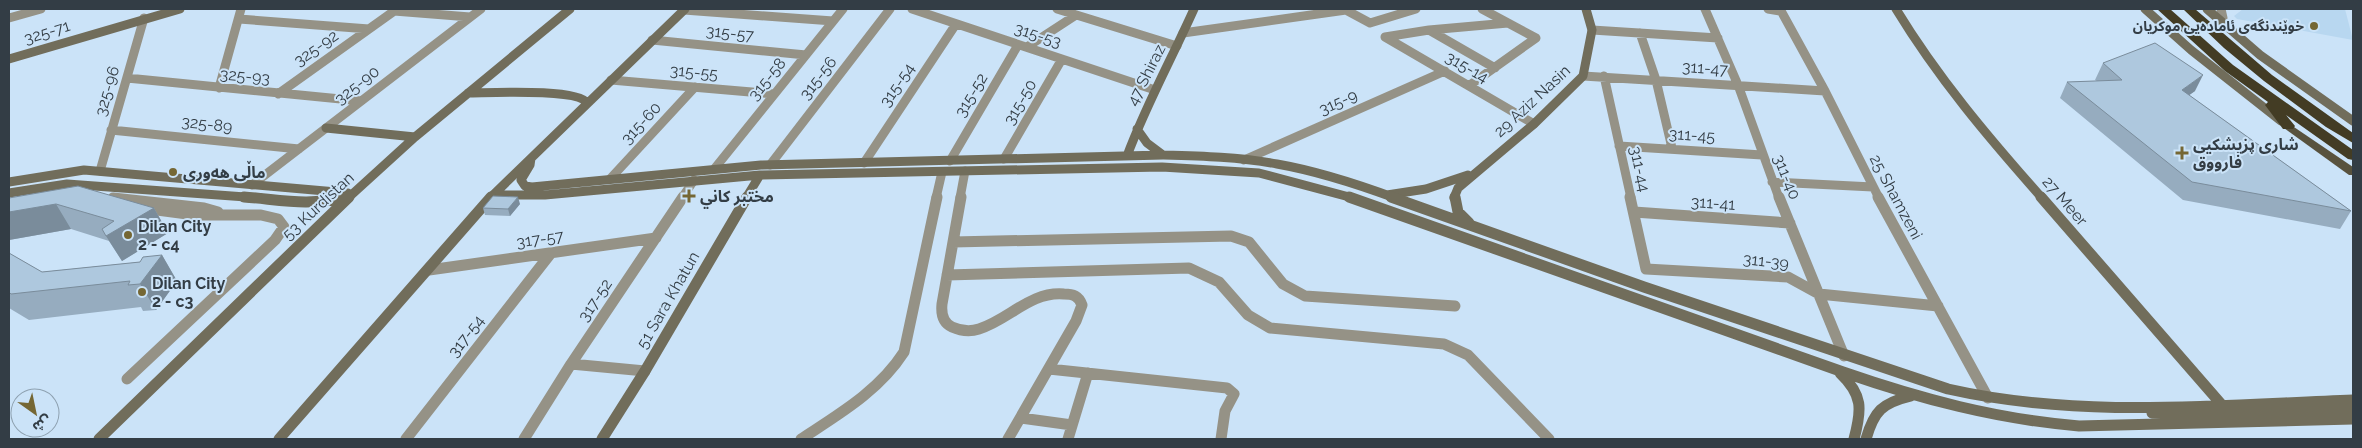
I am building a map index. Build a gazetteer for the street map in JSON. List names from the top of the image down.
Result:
{
  "streets": {
    "main road": [
      "325-71",
      "47 Shiraz",
      "29 Aziz Nasin",
      "27 Meer",
      "53 Kurdistan",
      "51 Sara Khatun"
    ],
    "street": [
      "315-57",
      "315-53",
      "325-92",
      "315-14",
      "311-47",
      "315-55",
      "325-93",
      "315-56",
      "315-58",
      "325-90",
      "315-54",
      "325-96",
      "315-52",
      "315-50",
      "315-9",
      "315-60",
      "325-89",
      "311-45",
      "311-44",
      "311-40",
      "25 Shamzeni",
      "311-41",
      "317-57",
      "311-39",
      "317-52",
      "317-54"
    ]
  },
  "crossings": [
    ["325-71", "325-96"],
    ["315-57", "315-58"],
    ["315-53", "47 Shiraz"],
    ["315-53", "315-54"],
    ["315-53", "315-52"],
    ["315-53", "315-50"],
    ["325-92", "325-93"],
    ["315-14", "29 Aziz Nasin"],
    ["315-14", "315-9"],
    ["311-47", "29 Aziz Nasin"],
    ["311-47", "311-44"],
    ["311-47", "311-40"],
    ["311-47", "25 Shamzeni"],
    ["315-55", "315-58"],
    ["315-55", "315-60"],
    ["325-93", "325-90"],
    ["325-93", "325-96"],
    ["325-90", "325-89"],
    ["325-96", "325-89"],
    ["311-45", "311-44"],
    ["311-45", "311-40"],
    ["311-44", "311-41"],
    ["311-44", "311-39"],
    ["311-40", "311-41"],
    ["311-40", "311-39"],
    ["25 Shamzeni", "311-39"],
    ["317-57", "317-52"],
    ["317-57", "317-54"]
  ],
  "places": {
    "other": [
      "خوێندنگەی ئامادەیی موکریان",
      "ماڵی هەوری",
      "Dilan City 2 - c4",
      "Dilan City 2 - c3"
    ],
    "health": ["شاری پزیشکیی فارووق", "مختبر كاني"]
  },
  "north": "bottom right"
}
